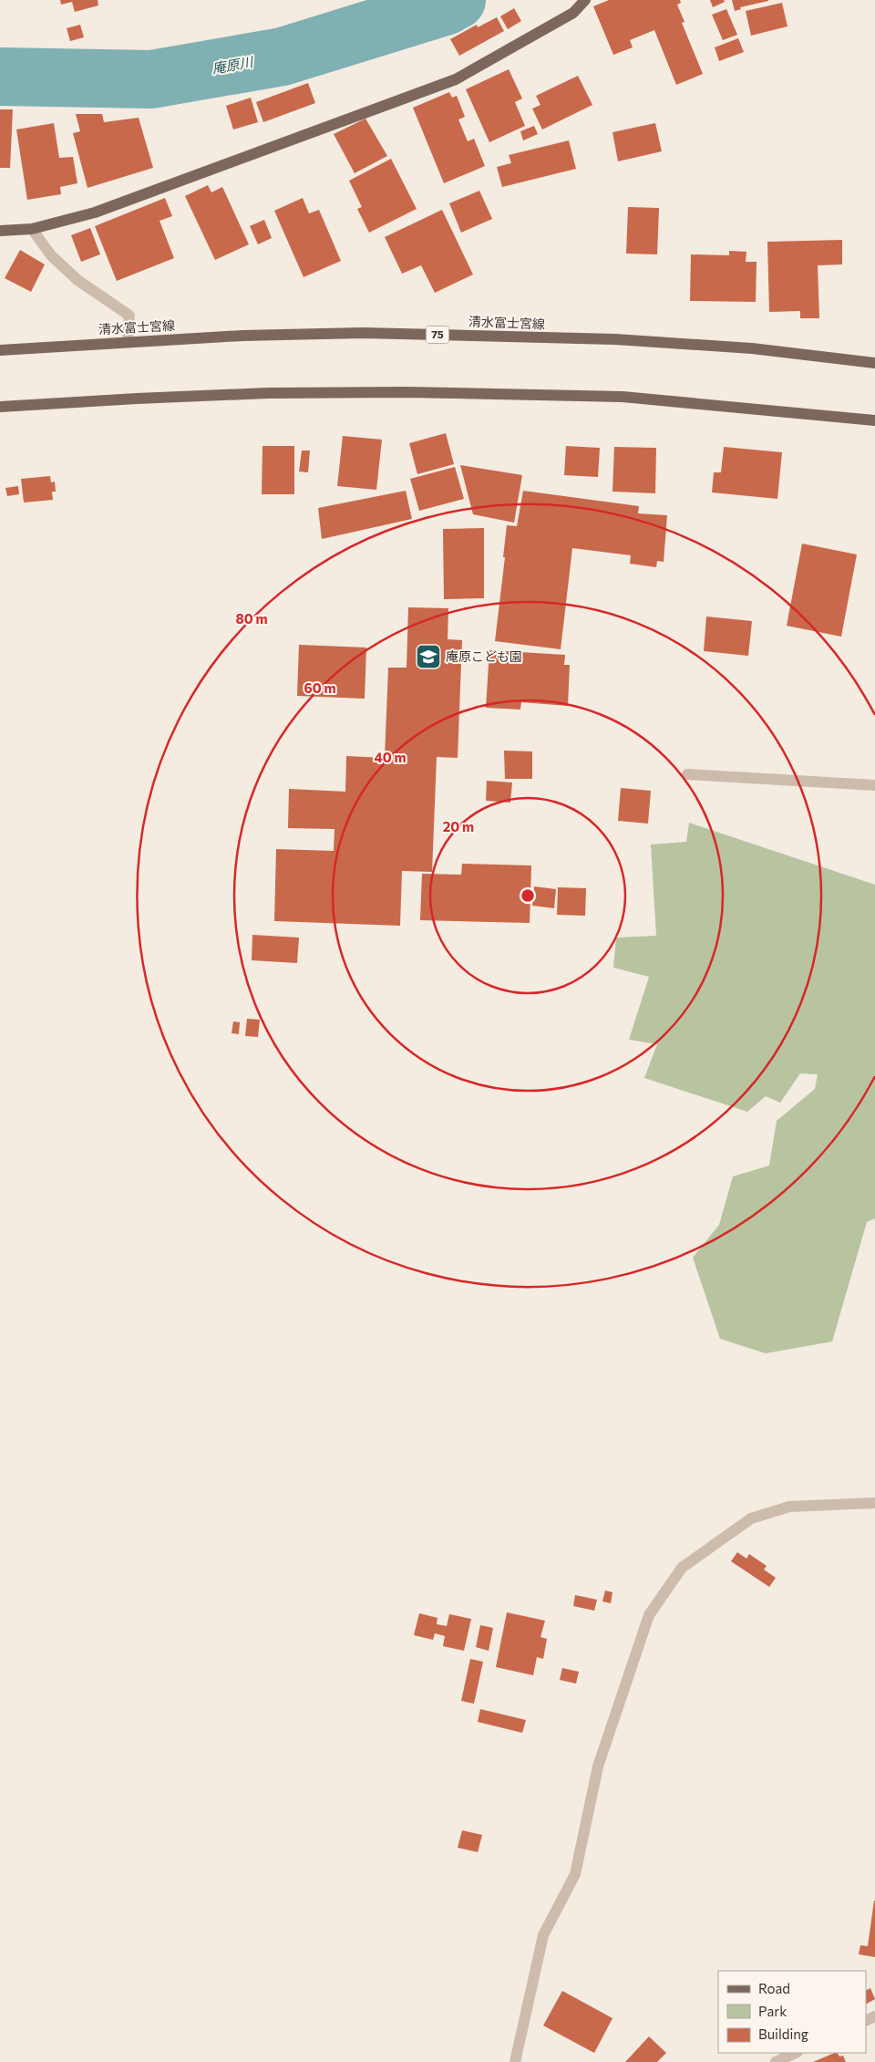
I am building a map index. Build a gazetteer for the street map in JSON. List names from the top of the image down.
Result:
{
  "streets": {
    "main road": ["清水富士宮線", "75"]
  },
  "water": ["庵原川"],
  "places": {
    "school or university": ["庵原こども園"]
  },
  "legend": ["Road", "Park", "Building"],
  "rings": [
    "80 m",
    "60 m",
    "40 m",
    "20 m"
  ]
}
